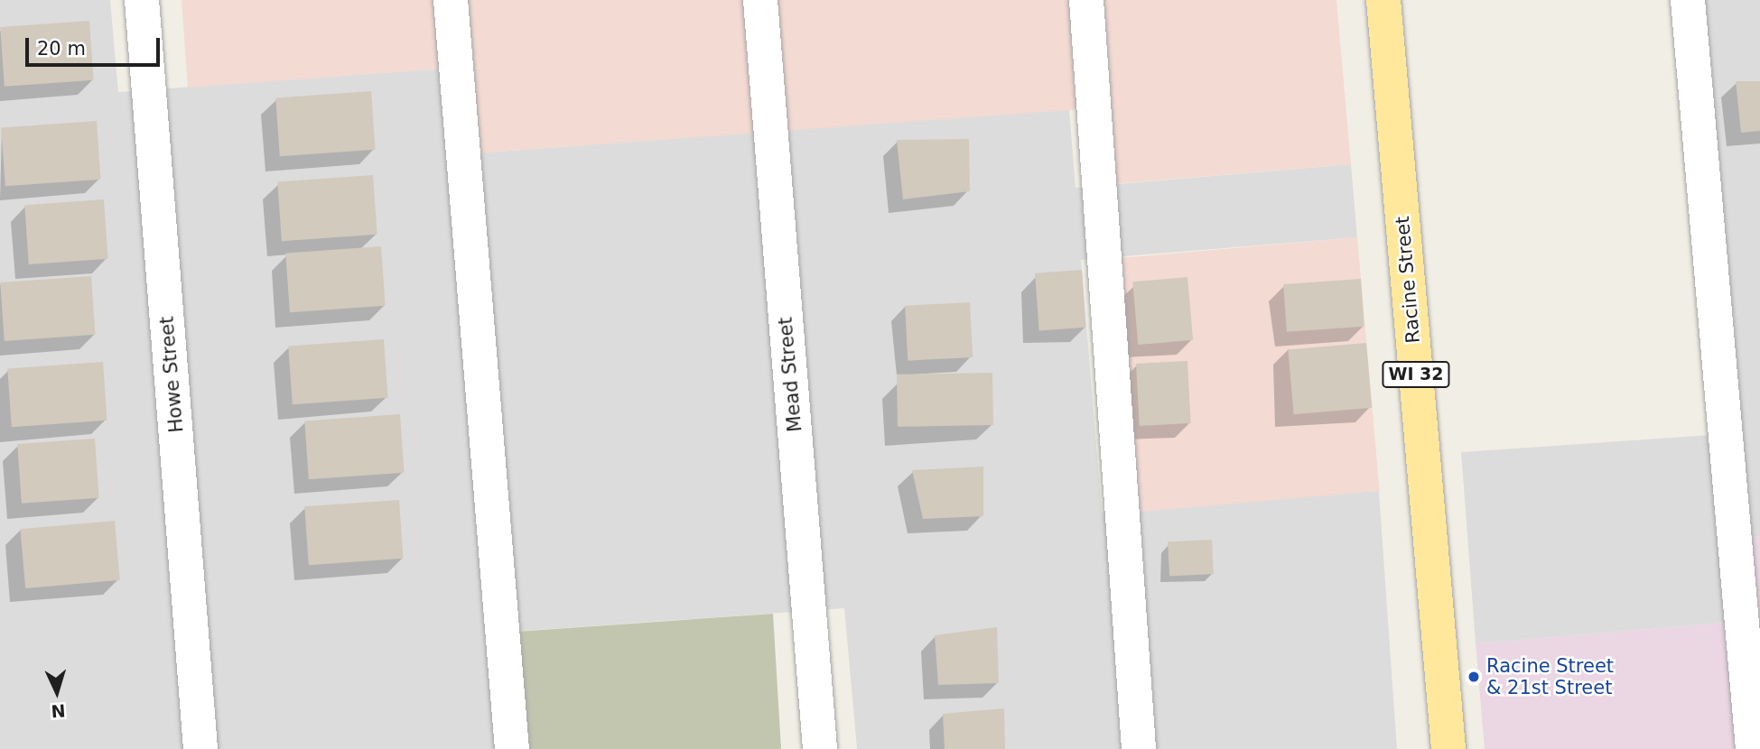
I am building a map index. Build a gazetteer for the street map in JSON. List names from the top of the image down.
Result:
{
  "streets": {
    "main road": ["Racine Street", "WI 32"],
    "street": ["Howe Street", "Mead Street"]
  },
  "places": ["Racine Street & 21st Street"],
  "scale_bar": "20 m",
  "north": "bottom"
}
